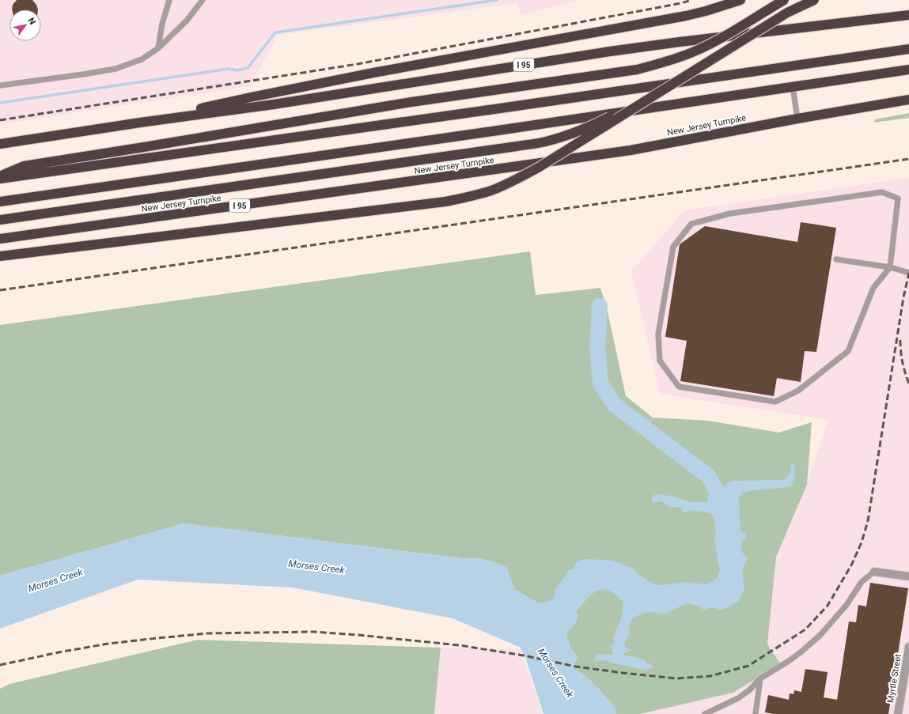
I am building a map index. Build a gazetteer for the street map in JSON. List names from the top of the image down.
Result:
{
  "streets": {
    "highway": ["I 95", "New Jersey Turnpike"],
    "street": ["Myrtle Street"]
  },
  "water": ["Morses Creek"],
  "north": "top right"
}
